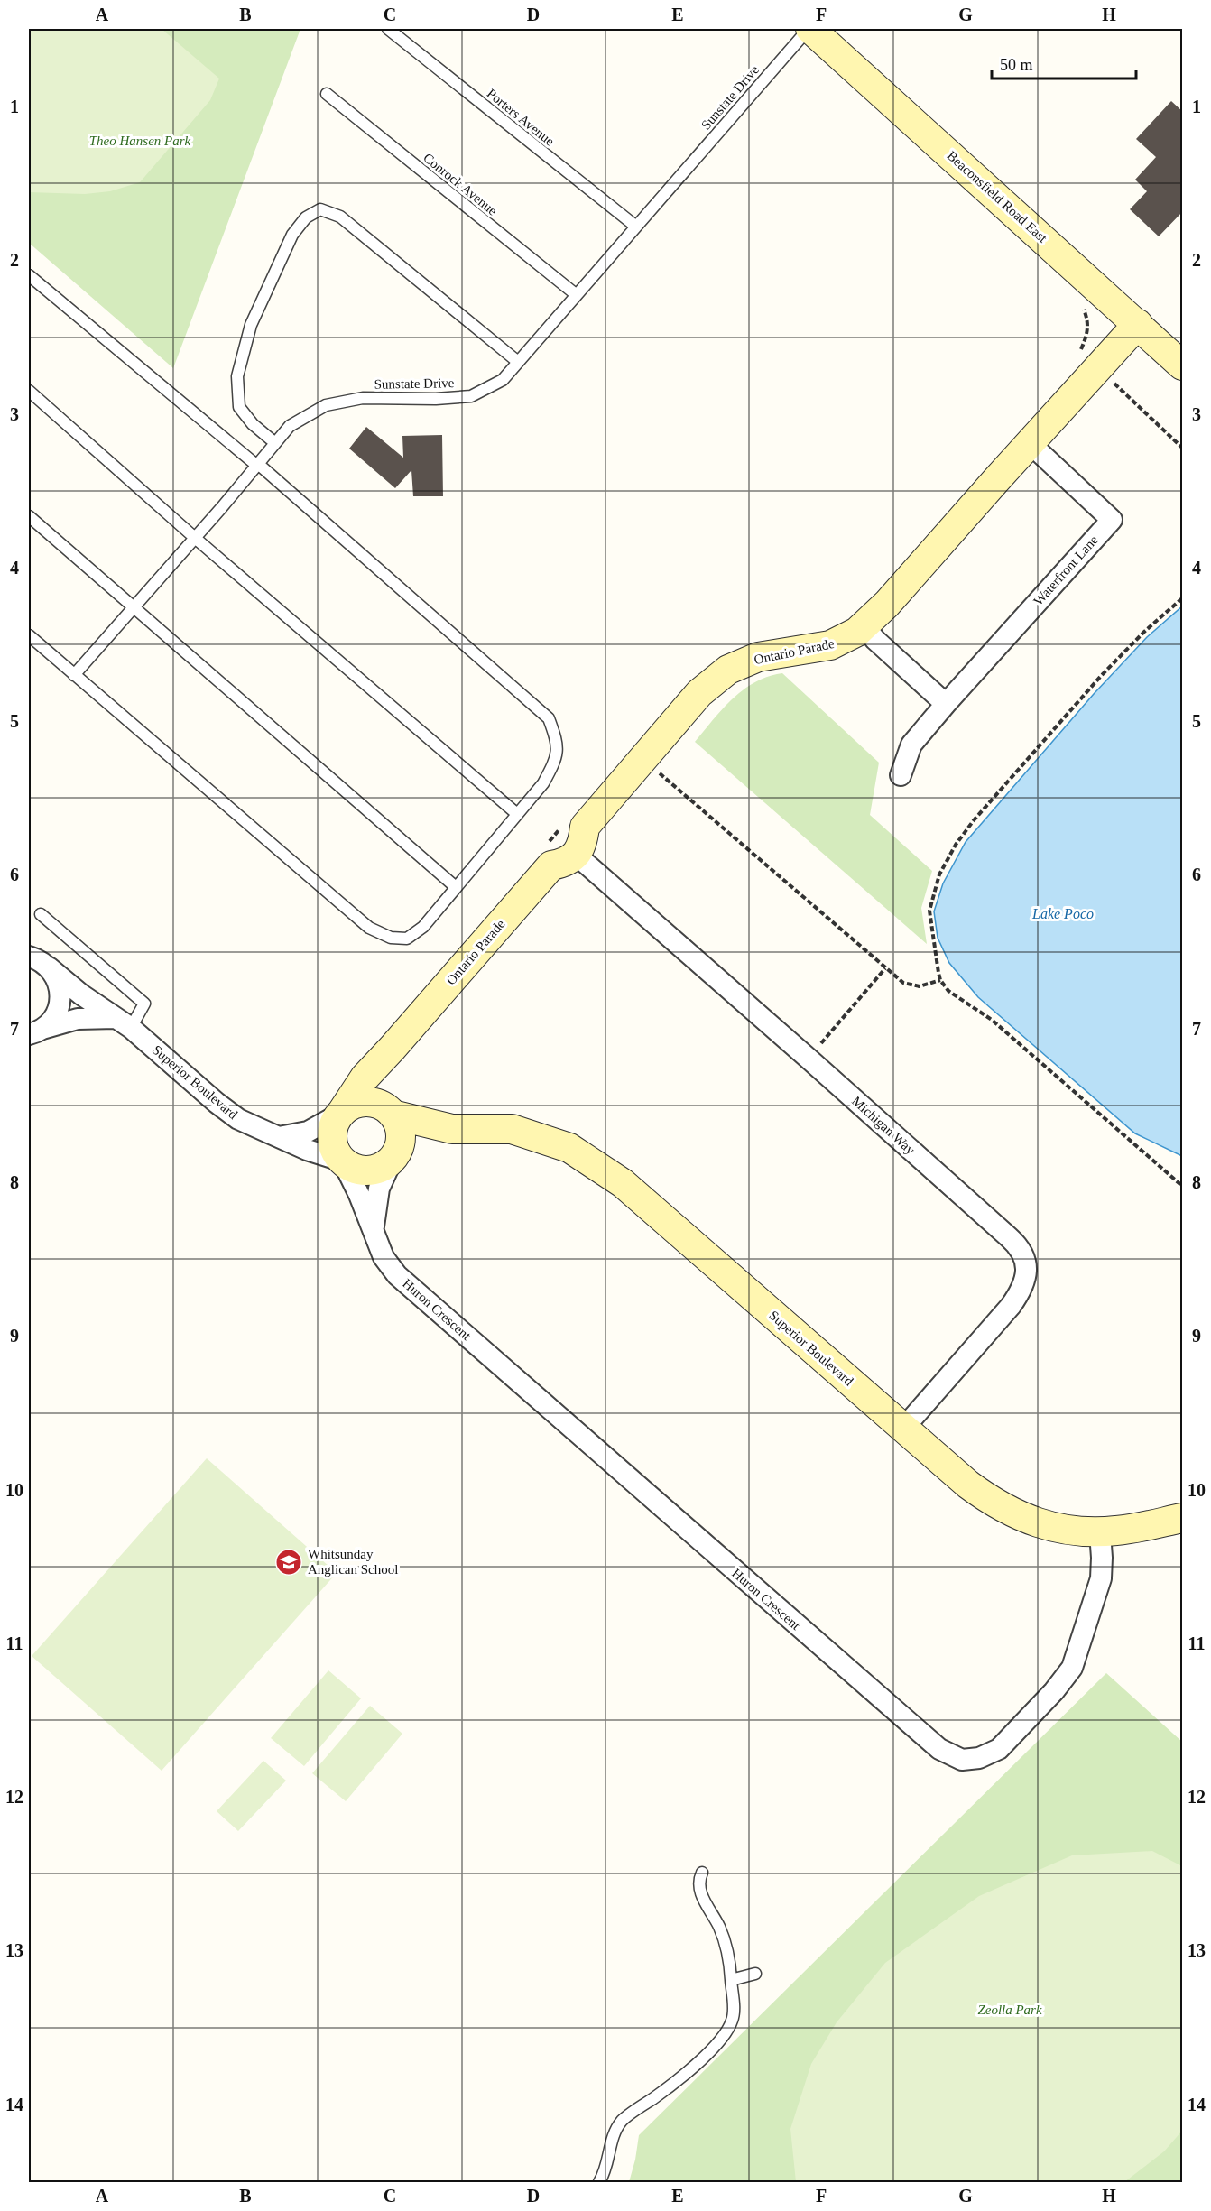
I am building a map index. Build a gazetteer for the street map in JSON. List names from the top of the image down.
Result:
{
  "streets": {
    "street": [
      "Beaconsfield Road East",
      "Waterfront Lane",
      "Ontario Parade",
      "Superior Boulevard",
      "Michigan Way",
      "Huron Crescent"
    ],
    "lane": ["Sunstate Drive", "Porters Avenue", "Conrock Avenue"]
  },
  "crossings": [
    ["Sunstate Drive", "Porters Avenue"],
    ["Sunstate Drive", "Conrock Avenue"],
    ["Sunstate Drive", "Beaconsfield Road East"],
    ["Beaconsfield Road East", "Ontario Parade"],
    ["Waterfront Lane", "Ontario Parade"],
    ["Ontario Parade", "Superior Boulevard"],
    ["Ontario Parade", "Michigan Way"],
    ["Ontario Parade", "Huron Crescent"],
    ["Superior Boulevard", "Michigan Way"],
    ["Superior Boulevard", "Huron Crescent"]
  ],
  "water": ["Lake Poco"],
  "parks": ["Theo Hansen Park", "Zeolla Park"],
  "places": {
    "school or university": ["Whitsunday Anglican School"]
  },
  "scale_bar": "50 m",
  "grid": {
    "columns": [
      "A",
      "B",
      "C",
      "D",
      "E",
      "F",
      "G",
      "H"
    ],
    "rows": [
      "1",
      "2",
      "3",
      "4",
      "5",
      "6",
      "7",
      "8",
      "9",
      "10",
      "11",
      "12",
      "13",
      "14"
    ]
  }
}
